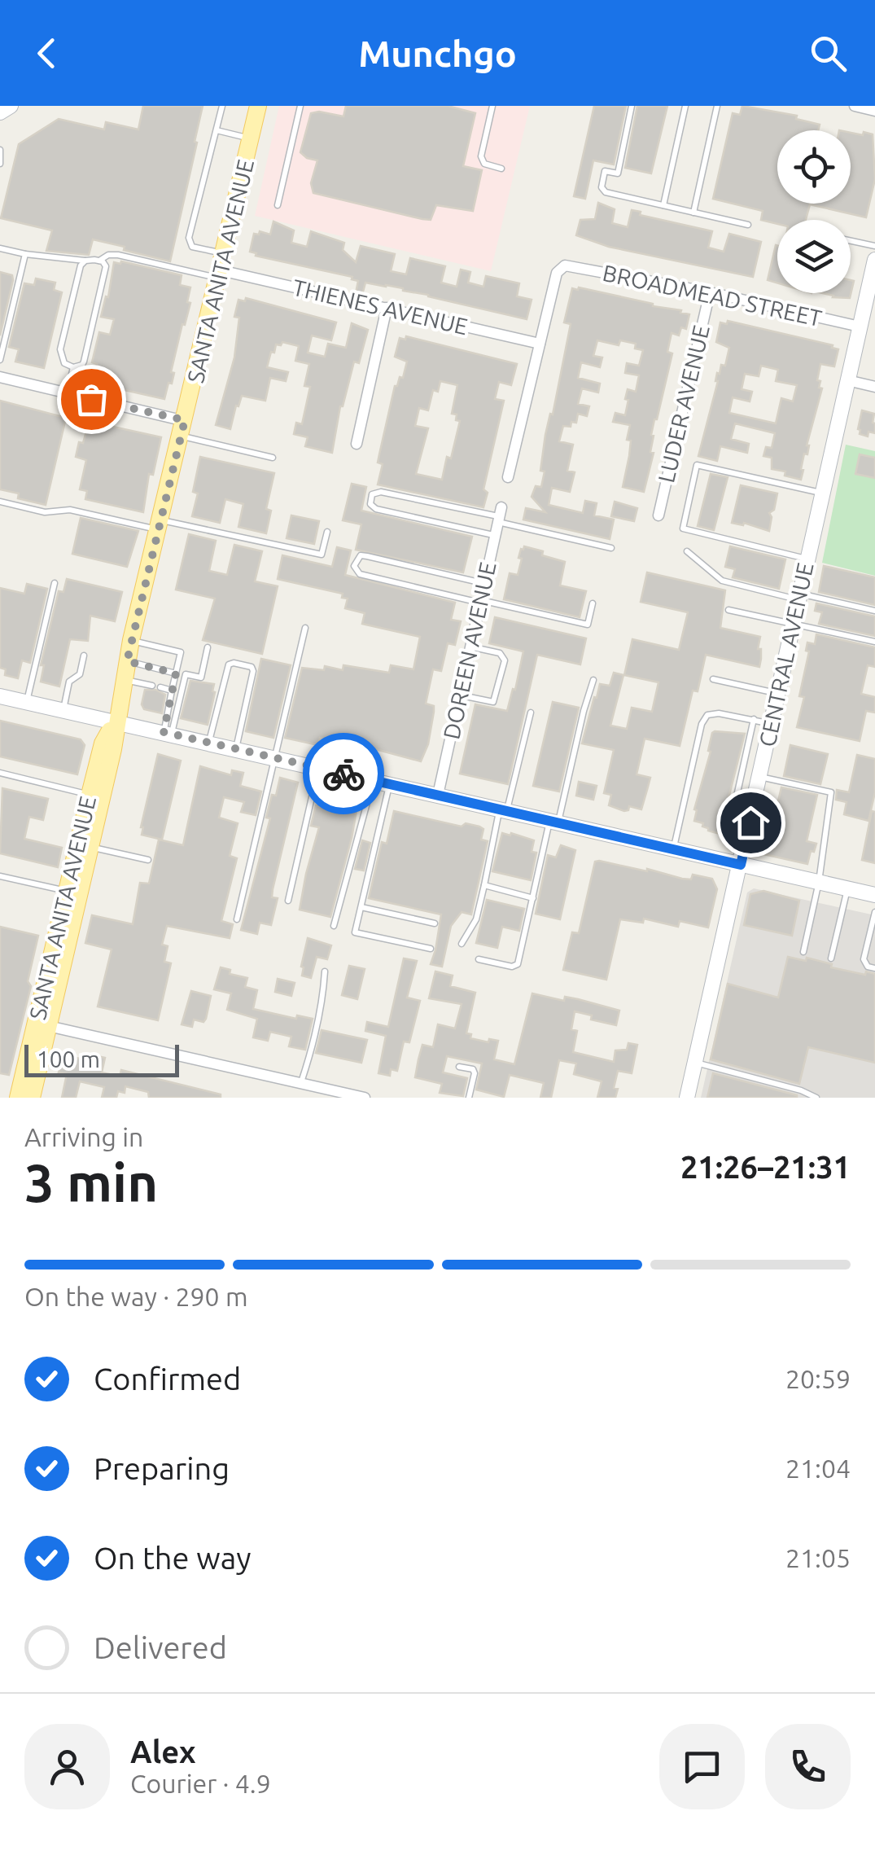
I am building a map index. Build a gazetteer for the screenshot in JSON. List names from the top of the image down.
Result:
{
  "streets": {
    "main road": ["SANTA ANITA AVENUE"],
    "street": [
      "BROADMEAD STREET",
      "THIENES AVENUE",
      "LUDER AVENUE",
      "DOREEN AVENUE",
      "CENTRAL AVENUE"
    ]
  },
  "crossings": [
    ["SANTA ANITA AVENUE", "THIENES AVENUE"],
    ["BROADMEAD STREET", "THIENES AVENUE"],
    ["BROADMEAD STREET", "LUDER AVENUE"],
    ["BROADMEAD STREET", "CENTRAL AVENUE"]
  ],
  "scale_bar": "100 m",
  "page": {
    "header": "Munchgo",
    "scale": "100 m",
    "heading": ["3 min", "Arriving in", "21:26–21:31"],
    "panel": ["Alex", "Courier · 4.9"],
    "bar": "On the way · 290 m",
    "list": [
      ["Confirmed", "20:59"],
      ["Preparing", "21:04"],
      ["On the way", "21:05"],
      "Delivered"
    ]
  }
}
